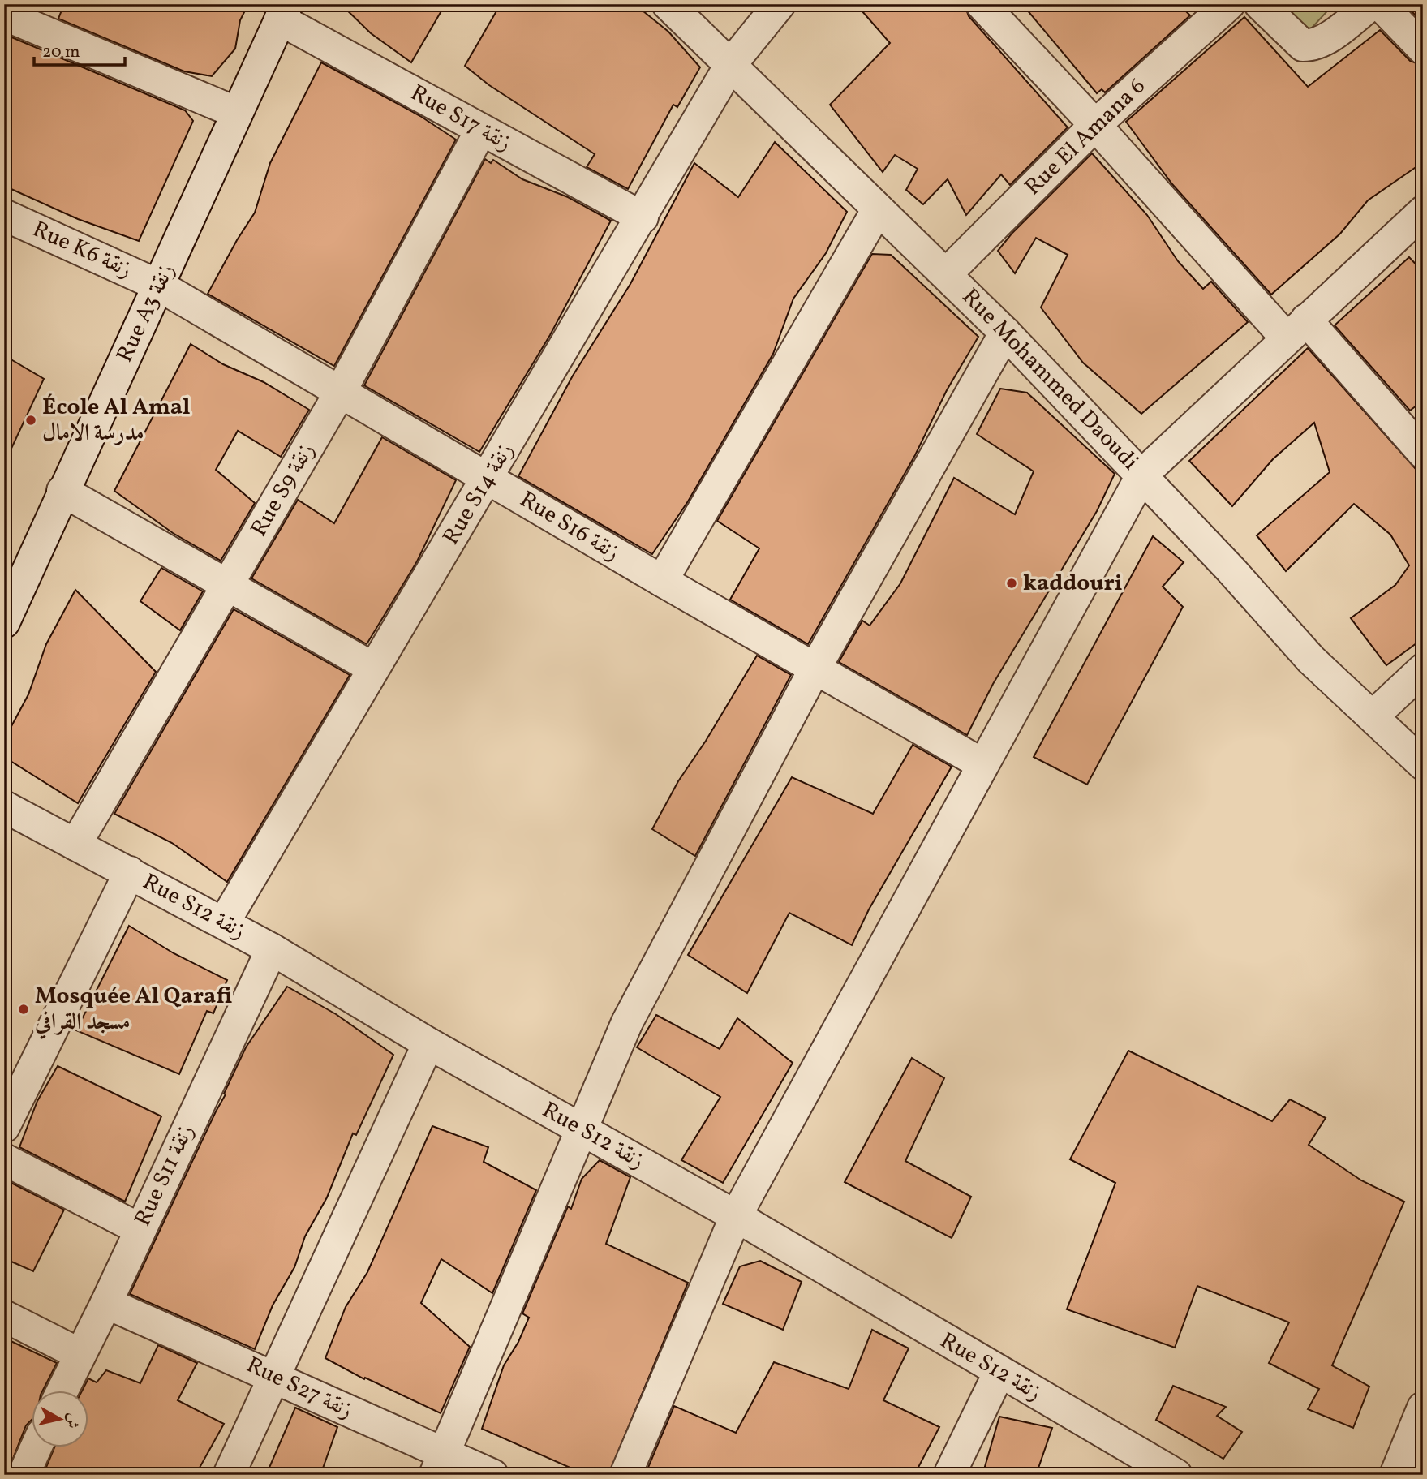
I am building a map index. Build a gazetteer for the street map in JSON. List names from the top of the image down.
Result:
{
  "streets": {
    "street": [
      "Rue S17 زنقة",
      "Rue El Amana 6",
      "Rue K6 زنقة",
      "Rue A3 زنقة",
      "Rue Mohammed Daoudi",
      "Rue S9 زنقة",
      "Rue S14 زنقة",
      "Rue S16 زنقة",
      "Rue S12 زنقة",
      "Rue S11 زنقة",
      "Rue S27 زنقة"
    ]
  },
  "crossings": [
    ["Rue S17 زنقة", "Rue A3 زنقة"],
    ["Rue S17 زنقة", "Rue S9 زنقة"],
    ["Rue S17 زنقة", "Rue S14 زنقة"],
    ["Rue El Amana 6", "Rue Mohammed Daoudi"],
    ["Rue K6 زنقة", "Rue A3 زنقة"],
    ["Rue K6 زنقة", "Rue S16 زنقة"],
    ["Rue A3 زنقة", "Rue S16 زنقة"],
    ["Rue Mohammed Daoudi", "Rue S14 زنقة"],
    ["Rue S9 زنقة", "Rue S16 زنقة"],
    ["Rue S9 زنقة", "Rue S12 زنقة"],
    ["Rue S14 زنقة", "Rue S16 زنقة"],
    ["Rue S14 زنقة", "Rue S12 زنقة"],
    ["Rue S12 زنقة", "Rue S11 زنقة"],
    ["Rue S11 زنقة", "Rue S27 زنقة"]
  ],
  "places": ["École Al Amal مدرسة الامال", "kaddouri", "Mosquée Al Qarafi مسجد القرافي"],
  "scale_bar": "20 m",
  "north": "right"
}
